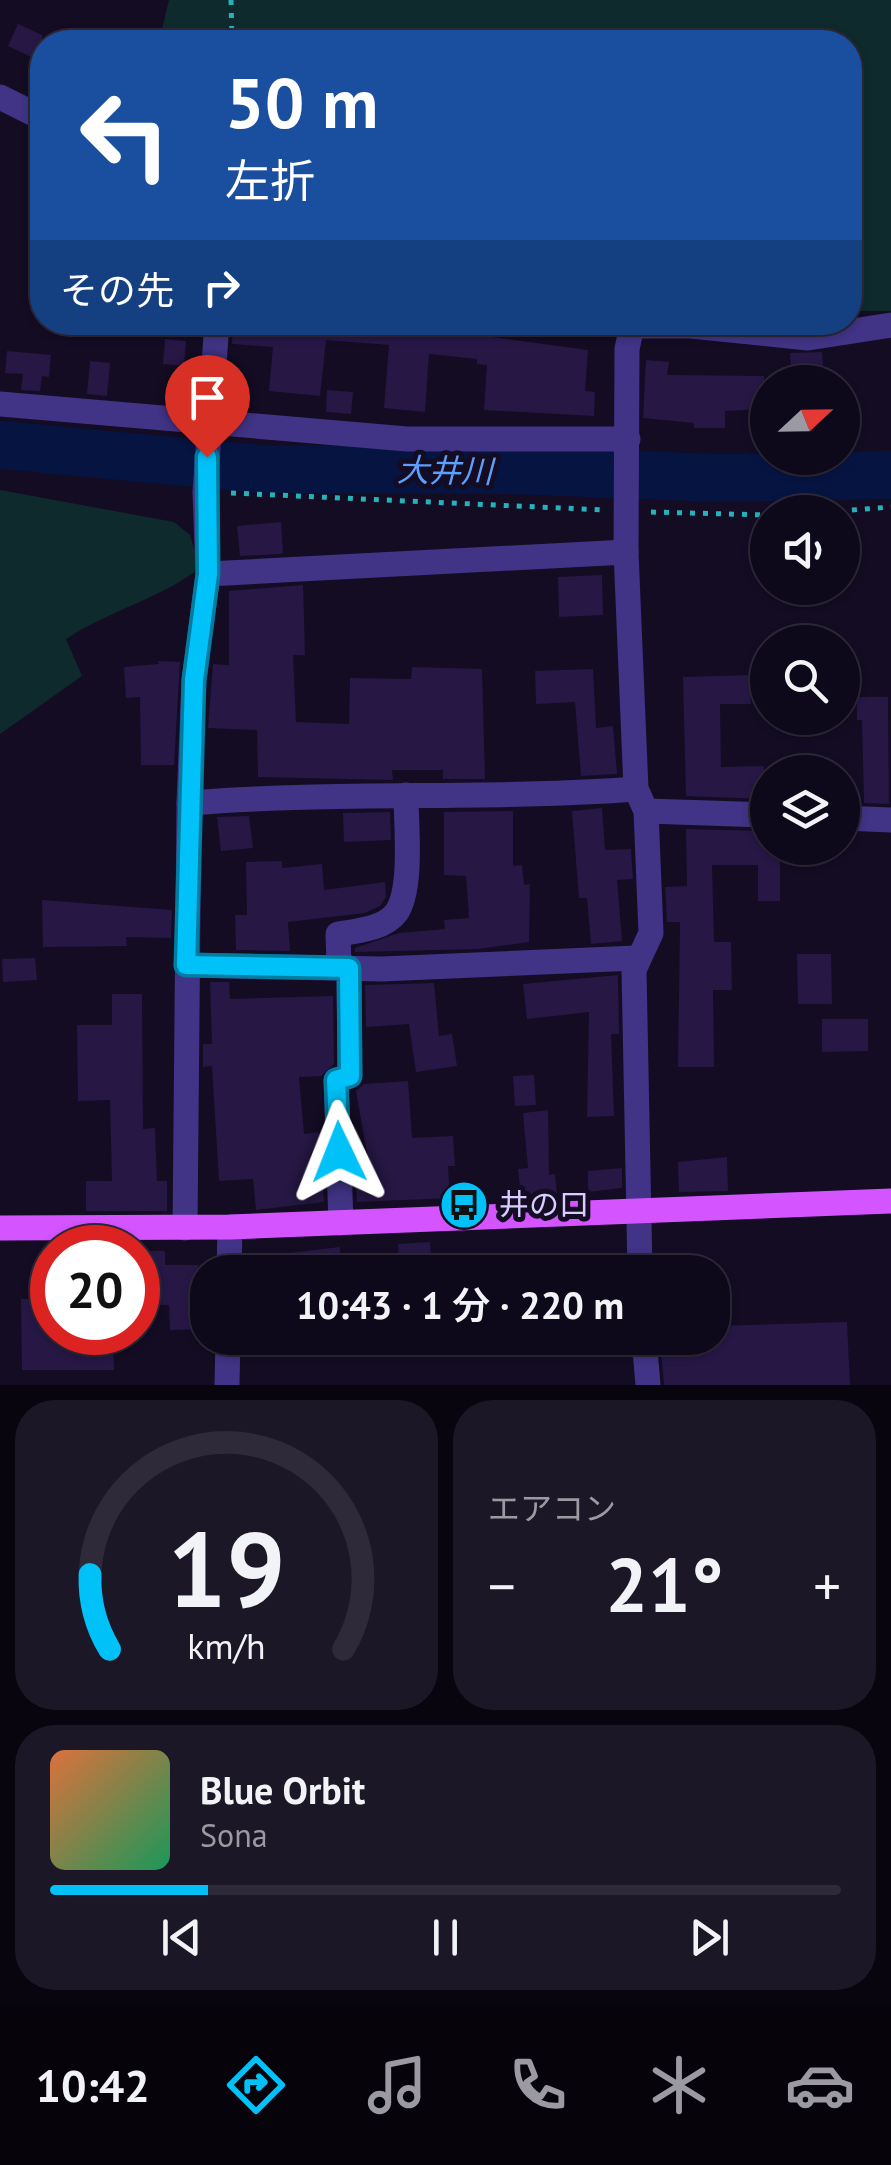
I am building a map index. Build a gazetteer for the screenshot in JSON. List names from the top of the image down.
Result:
{
  "water": ["大井川"],
  "places": {
    "bus stop": ["井の口"]
  },
  "north": "right",
  "page": {
    "turn": ["50 m", "左折"],
    "then": "その先",
    "limit": "20",
    "trip": "10:43 · 1 分 · 220 m",
    "tile": "エアコン",
    "heat": ["−", "21°", "+"],
    "song": ["Blue Orbit", "Sona"],
    "tabs": "10:42",
    "gauge": ["19", "km/h"]
  }
}
